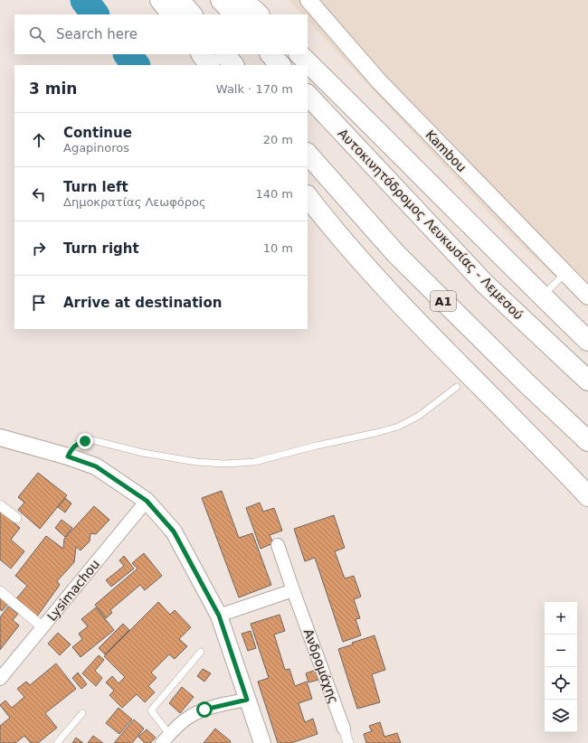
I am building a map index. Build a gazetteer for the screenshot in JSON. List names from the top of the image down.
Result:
{
  "streets": {
    "highway": ["Αυτοκινητόδρομος Λευκωσίας - Λεμεσού", "A1"],
    "street": ["Kambou", "Lysimachou", "Ανδρομάχης"]
  },
  "page": {
    "search": "Search here",
    "heading": ["3 min", "Walk · 170 m"],
    "list": [
      ["Continue", "Agapinoros", "20 m"],
      ["Turn left", "Δημοκρατίας Λεωφόρος", "140 m"],
      ["Turn right", "10 m"],
      "Arrive at destination"
    ],
    "map_buttons": ["+", "−"]
  }
}
